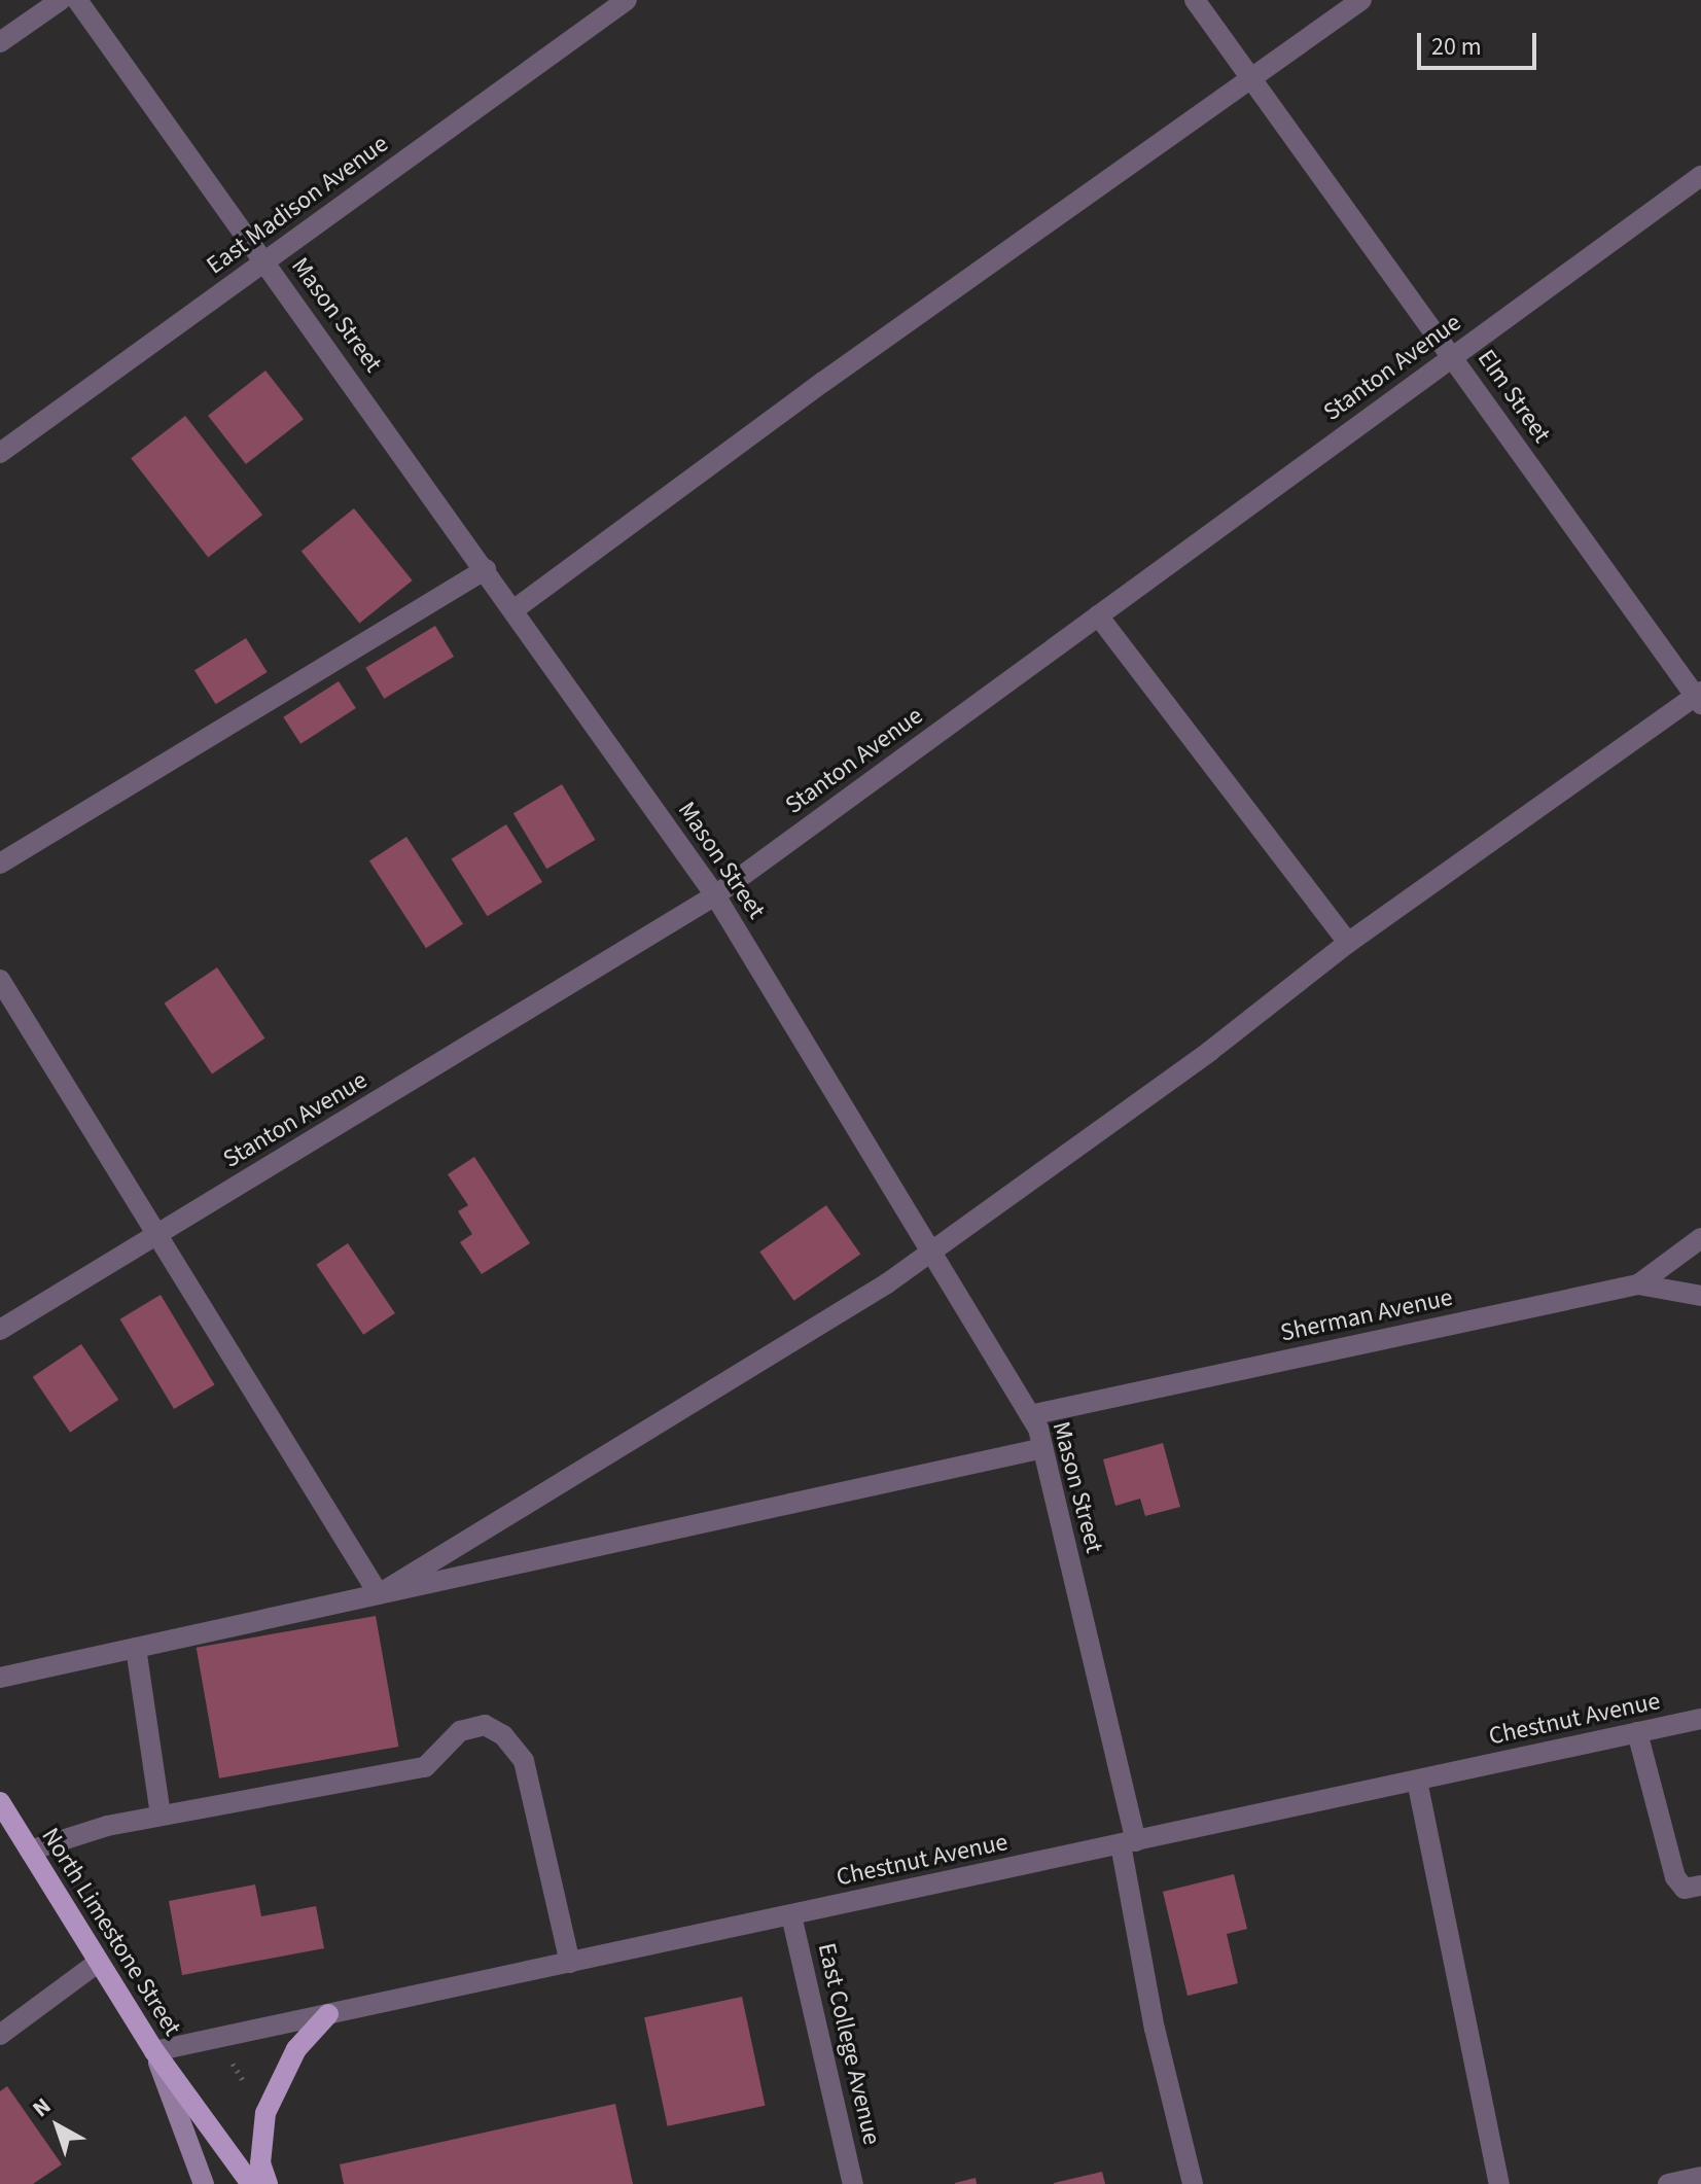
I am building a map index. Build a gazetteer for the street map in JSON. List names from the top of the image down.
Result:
{
  "streets": {
    "main road": ["North Limestone Street"],
    "street": [
      "East Madison Avenue",
      "Mason Street",
      "Stanton Avenue",
      "Elm Street",
      "Sherman Avenue",
      "Chestnut Avenue",
      "East College Avenue"
    ]
  },
  "crossings": [
    ["East Madison Avenue", "Mason Street"],
    ["Mason Street", "Stanton Avenue"],
    ["Mason Street", "Sherman Avenue"],
    ["Mason Street", "Chestnut Avenue"],
    ["Stanton Avenue", "Elm Street"],
    ["Chestnut Avenue", "North Limestone Street"],
    ["Chestnut Avenue", "East College Avenue"]
  ],
  "scale_bar": "20 m",
  "north": "top left"
}
